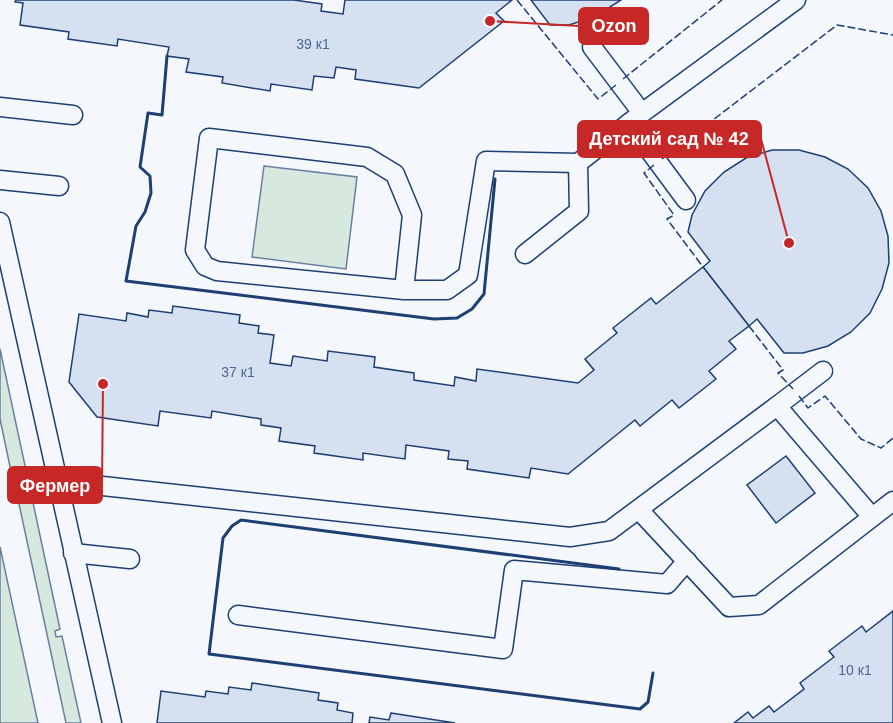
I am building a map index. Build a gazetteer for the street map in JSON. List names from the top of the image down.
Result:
{
  "places": ["Ozon", "Детский сад № 42", "Фермер"],
  "house_numbers": ["39 к1", "37 к1", "10 к1"]
}
